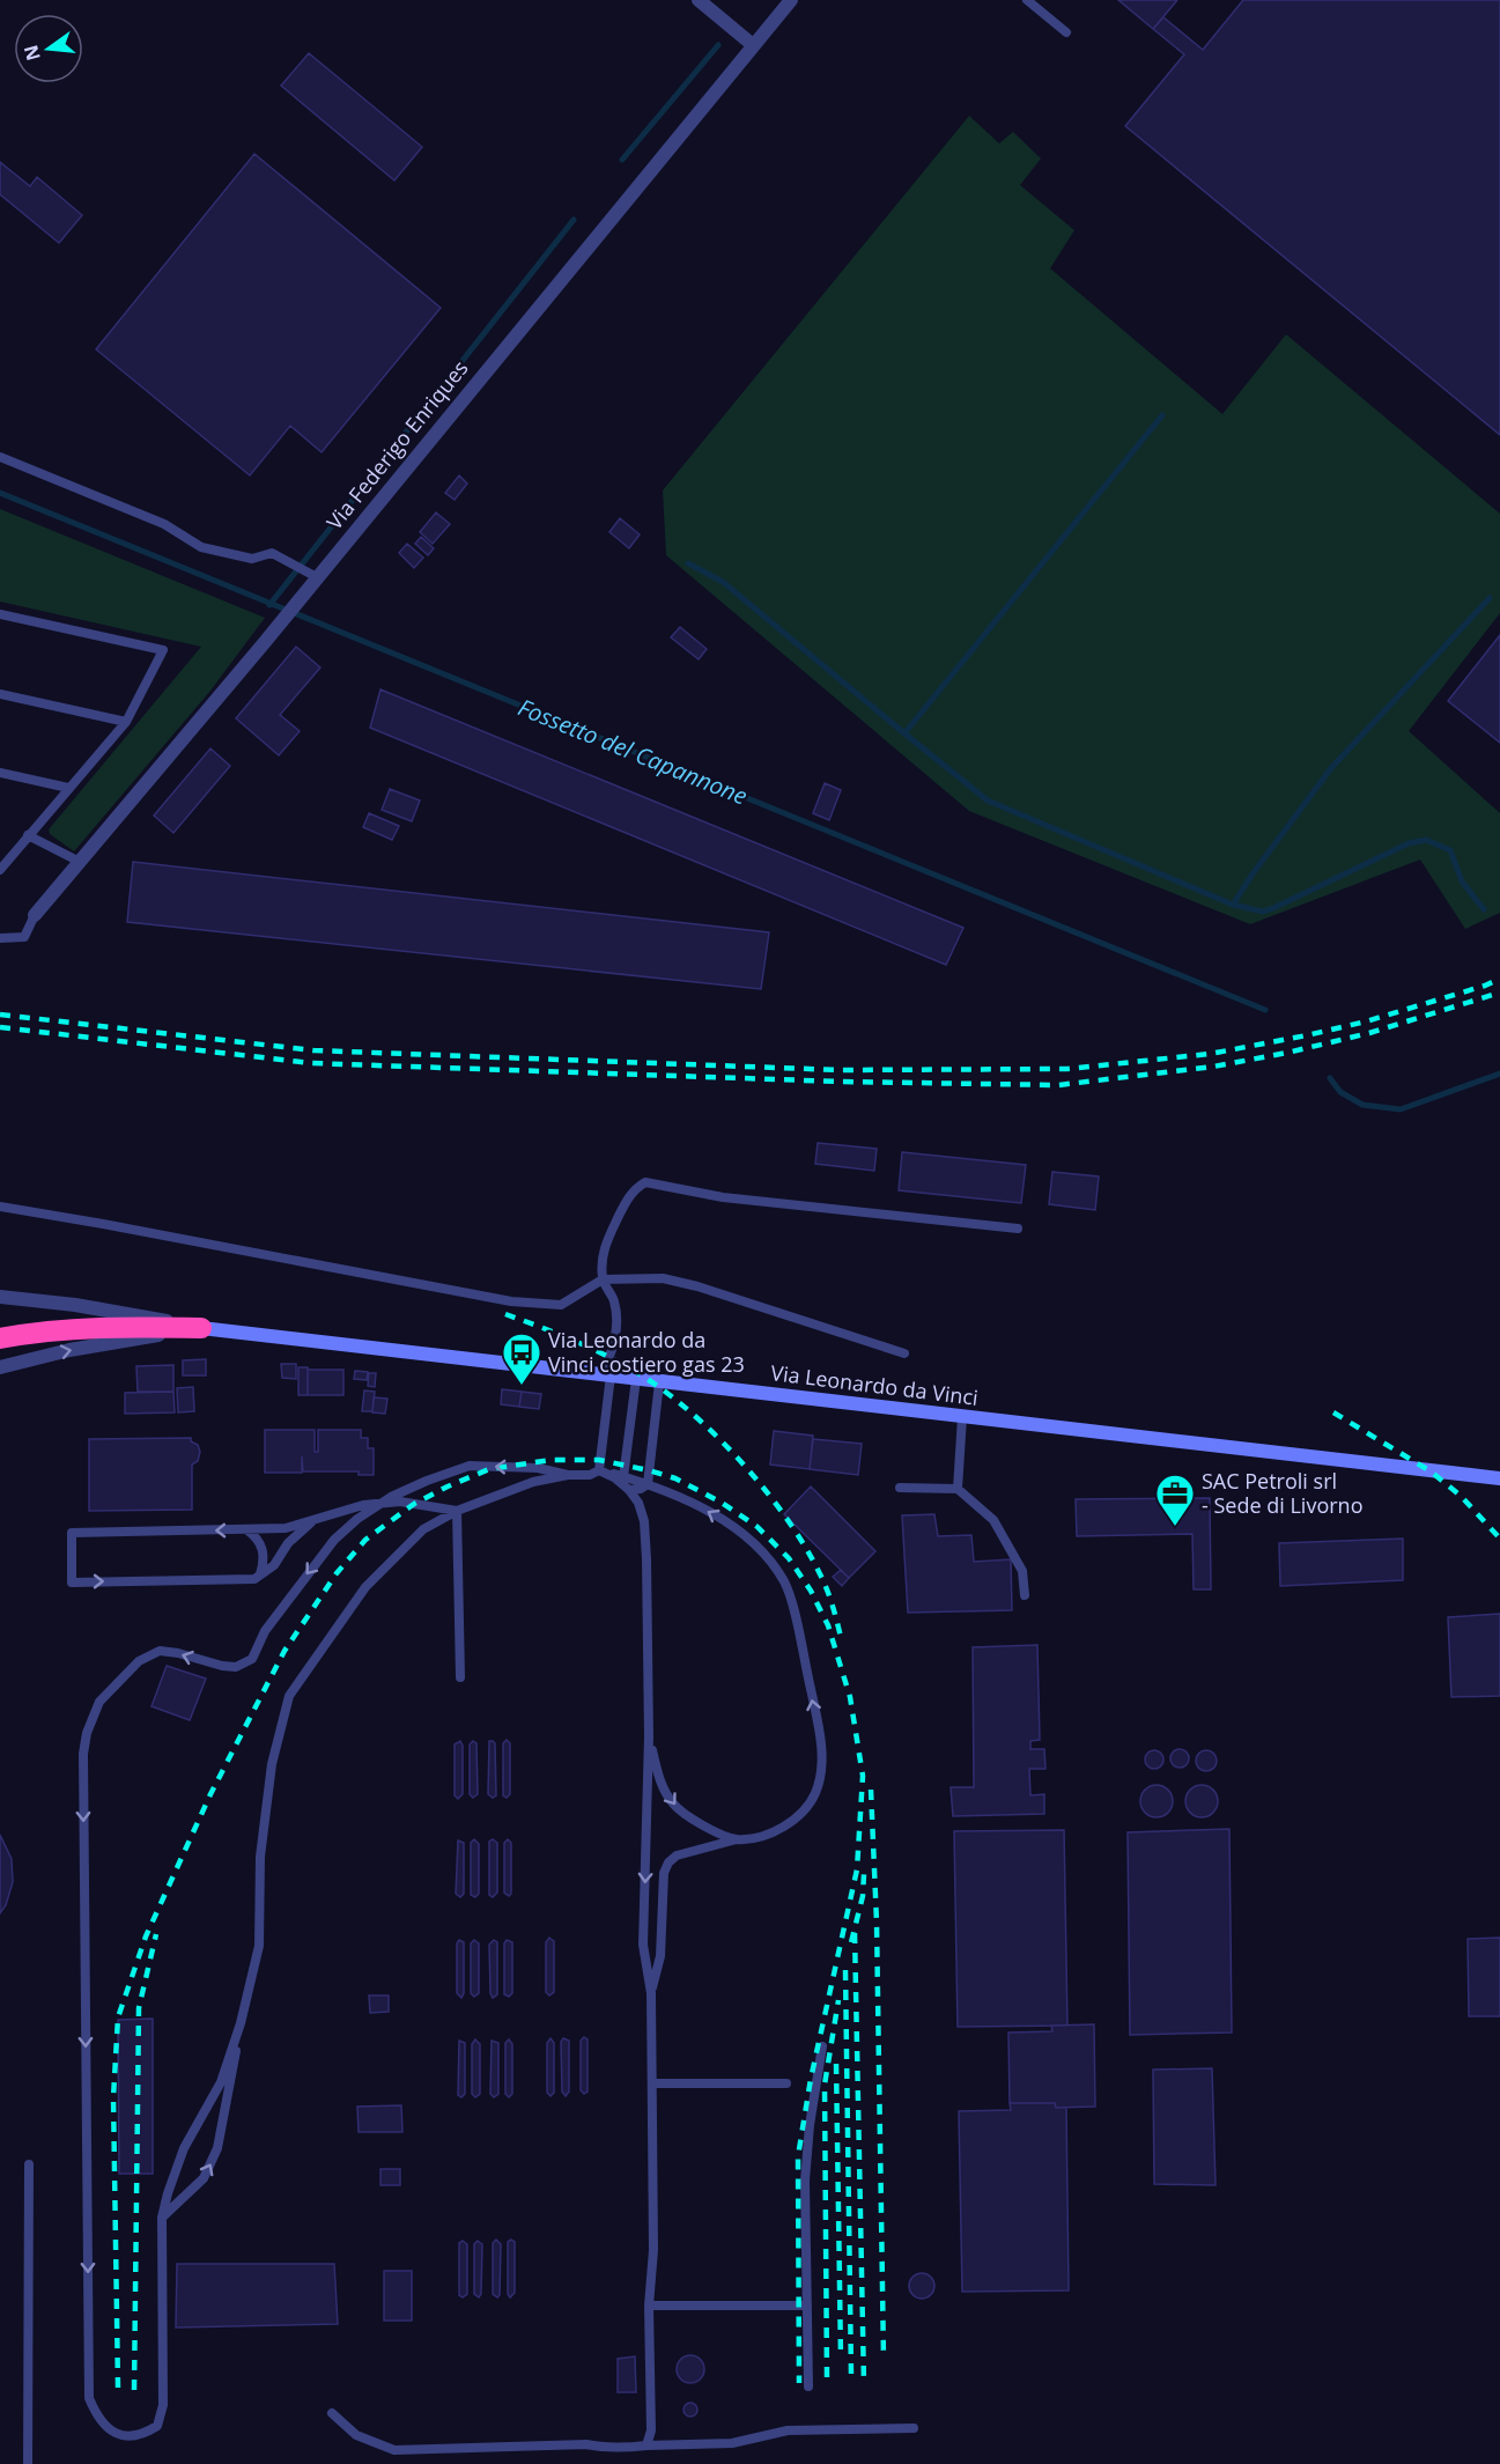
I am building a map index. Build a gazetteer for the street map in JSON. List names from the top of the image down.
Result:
{
  "streets": {
    "main road": ["Via Leonardo da Vinci"],
    "street": ["Via Federigo Enriques"]
  },
  "water": ["Fossetto del Capannone"],
  "places": {
    "bus stop": ["Via Leonardo da Vinci costiero gas 23"],
    "office": ["SAC Petroli srl - Sede di Livorno"]
  },
  "north": "left"
}
